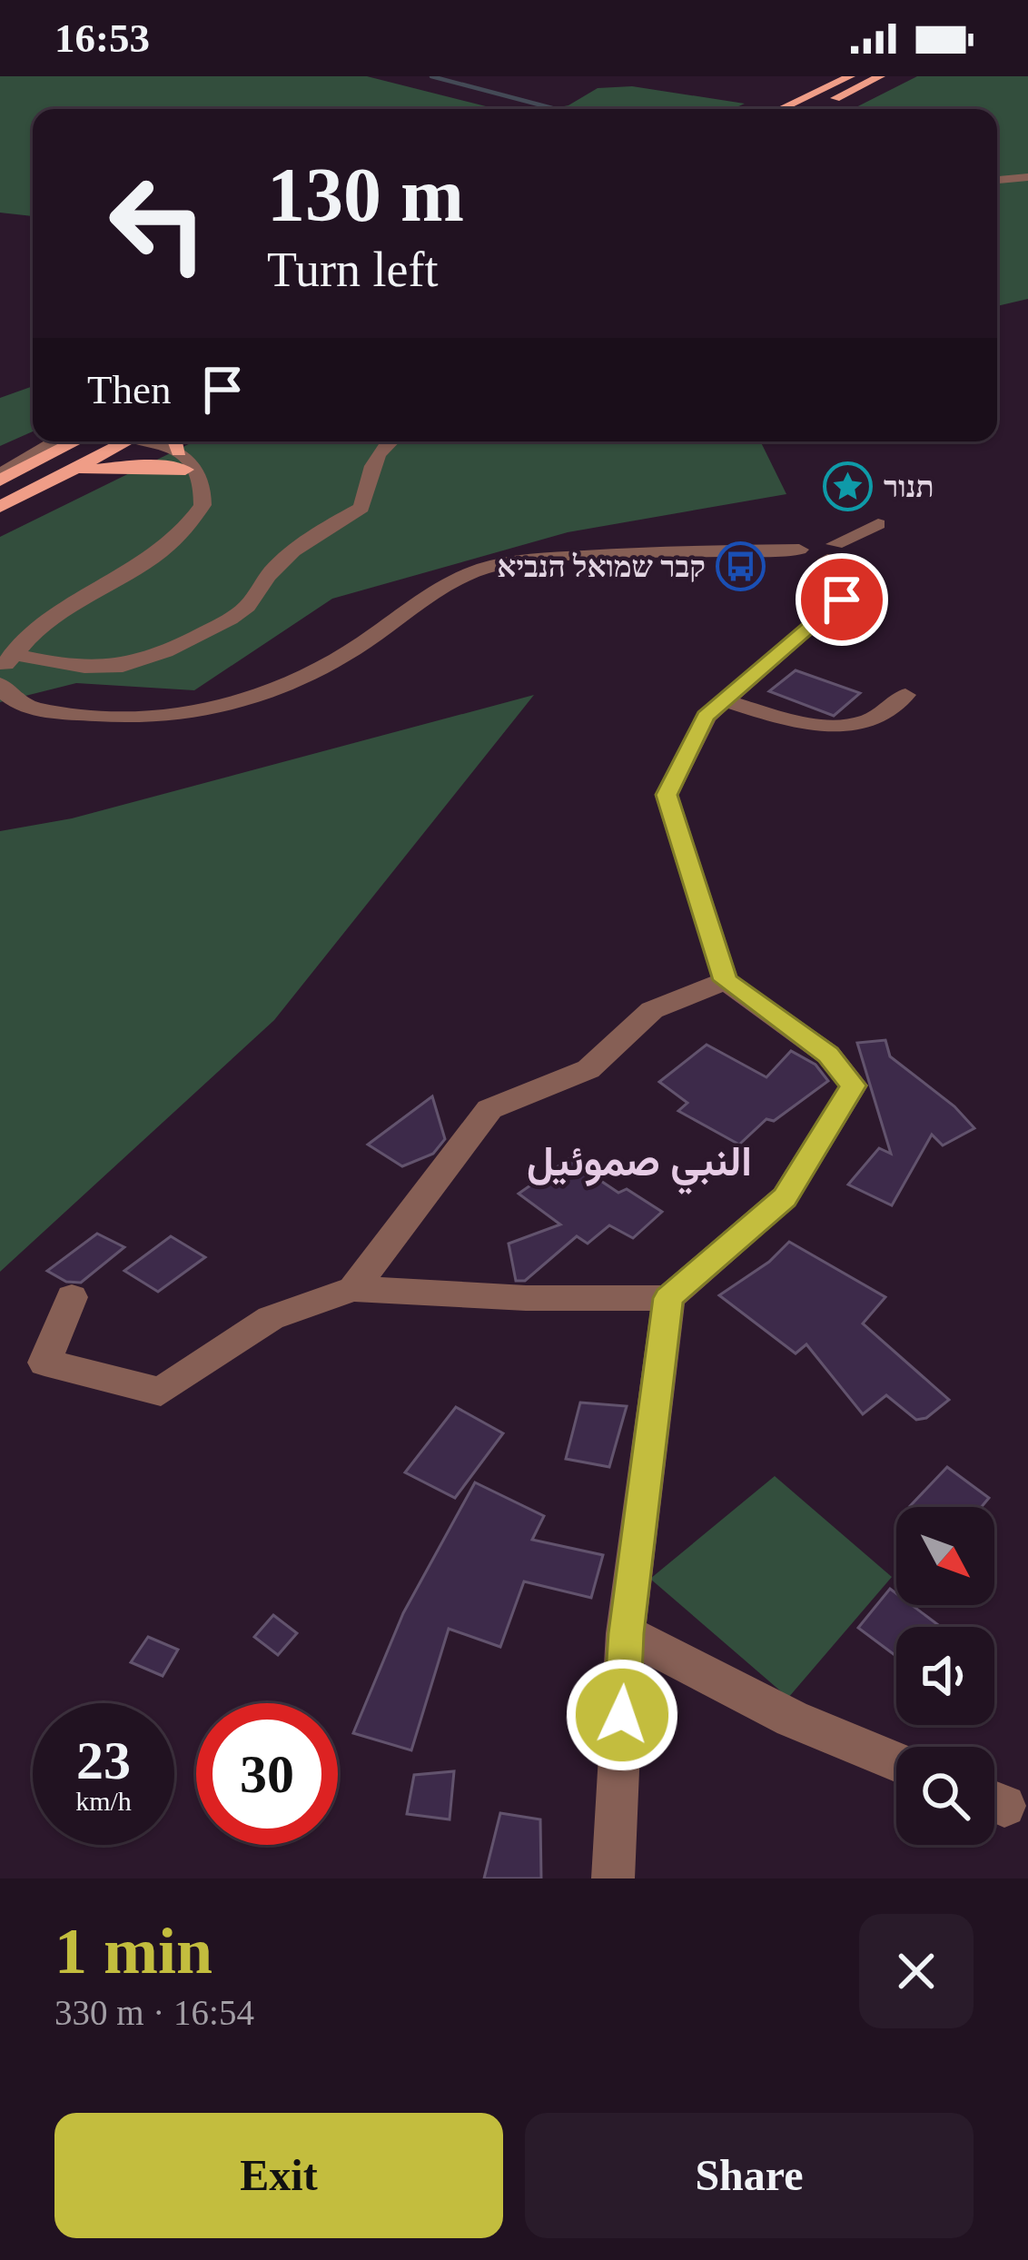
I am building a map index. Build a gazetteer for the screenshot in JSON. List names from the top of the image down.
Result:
{
  "districts": ["النبي صموئيل"],
  "places": {
    "place": ["תנור"],
    "bus stop": ["קבר שמואל הנביא"]
  },
  "north": "bottom right",
  "page": {
    "status": "16:53",
    "turn": ["130 m", "Turn left"],
    "then": "Then",
    "speed": "23 km/h",
    "limit": "30",
    "heading": ["1 min", "330 m · 16:54"],
    "buttons": ["Exit", "Share"]
  }
}
